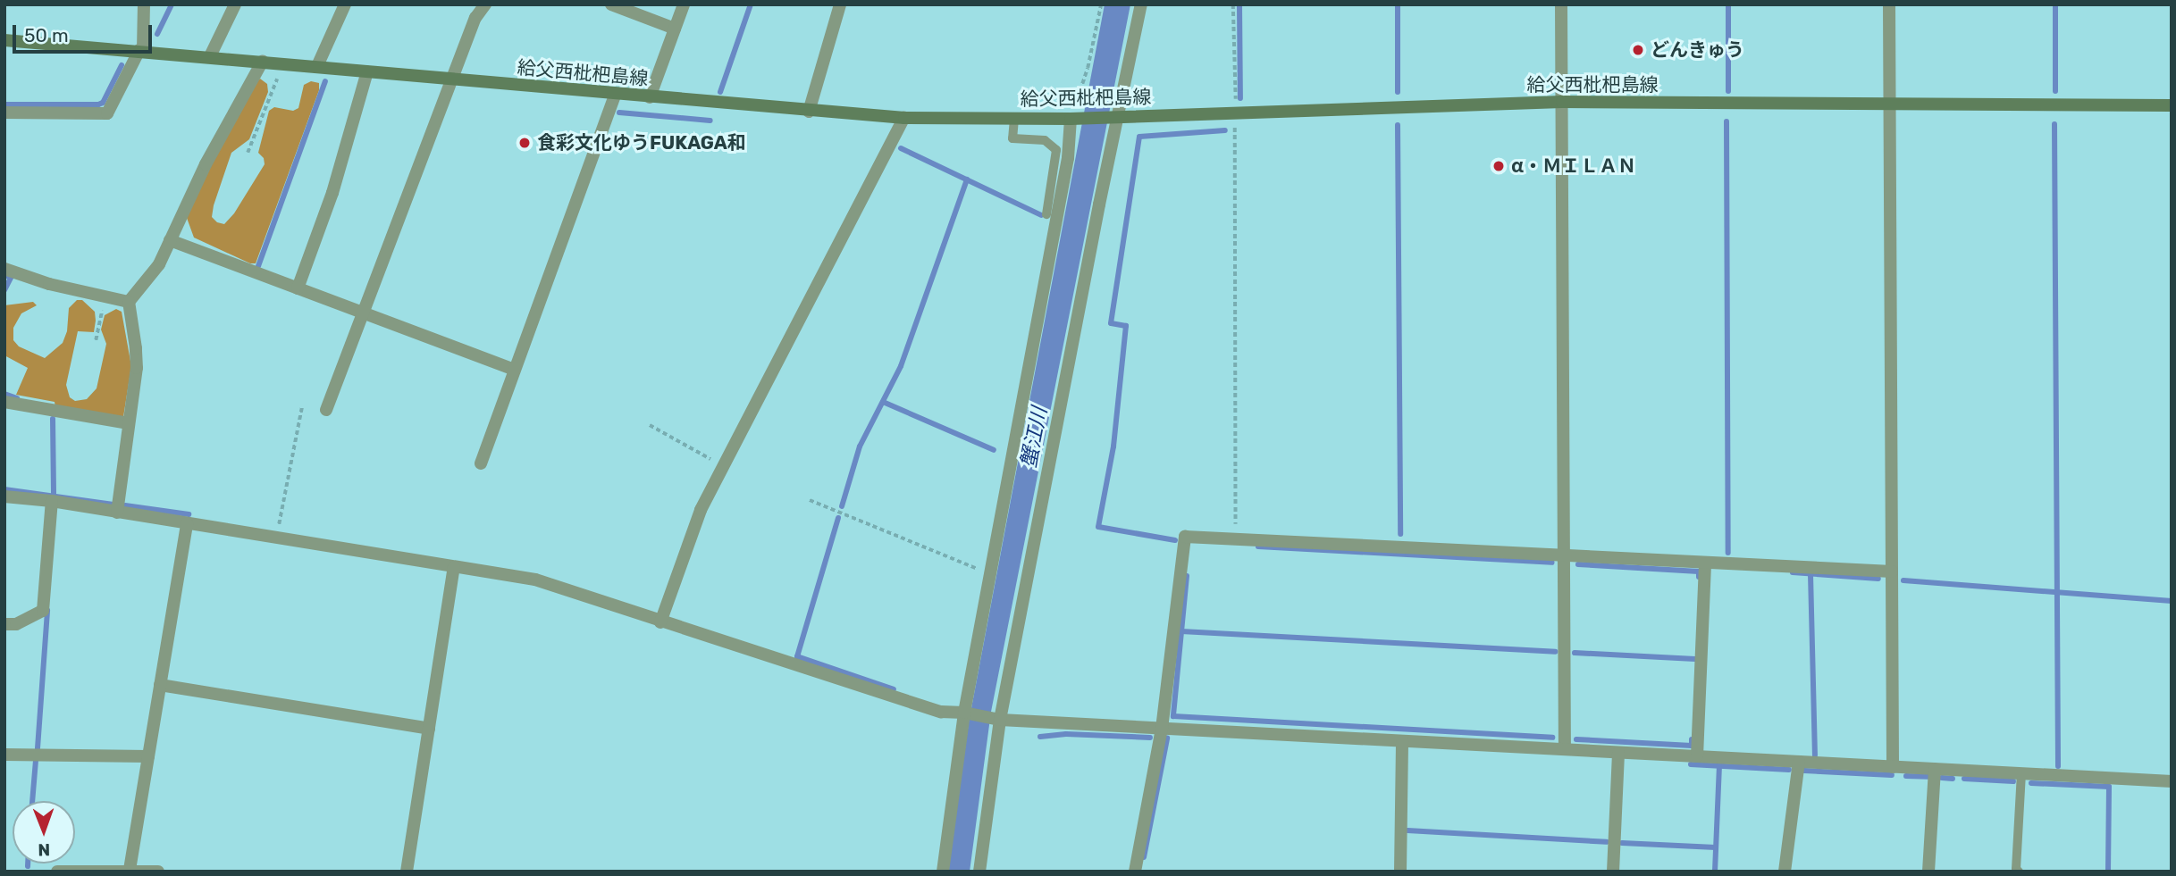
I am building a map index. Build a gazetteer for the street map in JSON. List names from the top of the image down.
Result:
{
  "streets": {
    "main road": ["給父西枇杷島線"]
  },
  "water": ["蟹江川"],
  "places": ["どんきゅう", "食彩文化ゆうFUKAGA和", "α・ＭＩＬＡＮ"],
  "scale_bar": "50 m",
  "north": "bottom"
}
